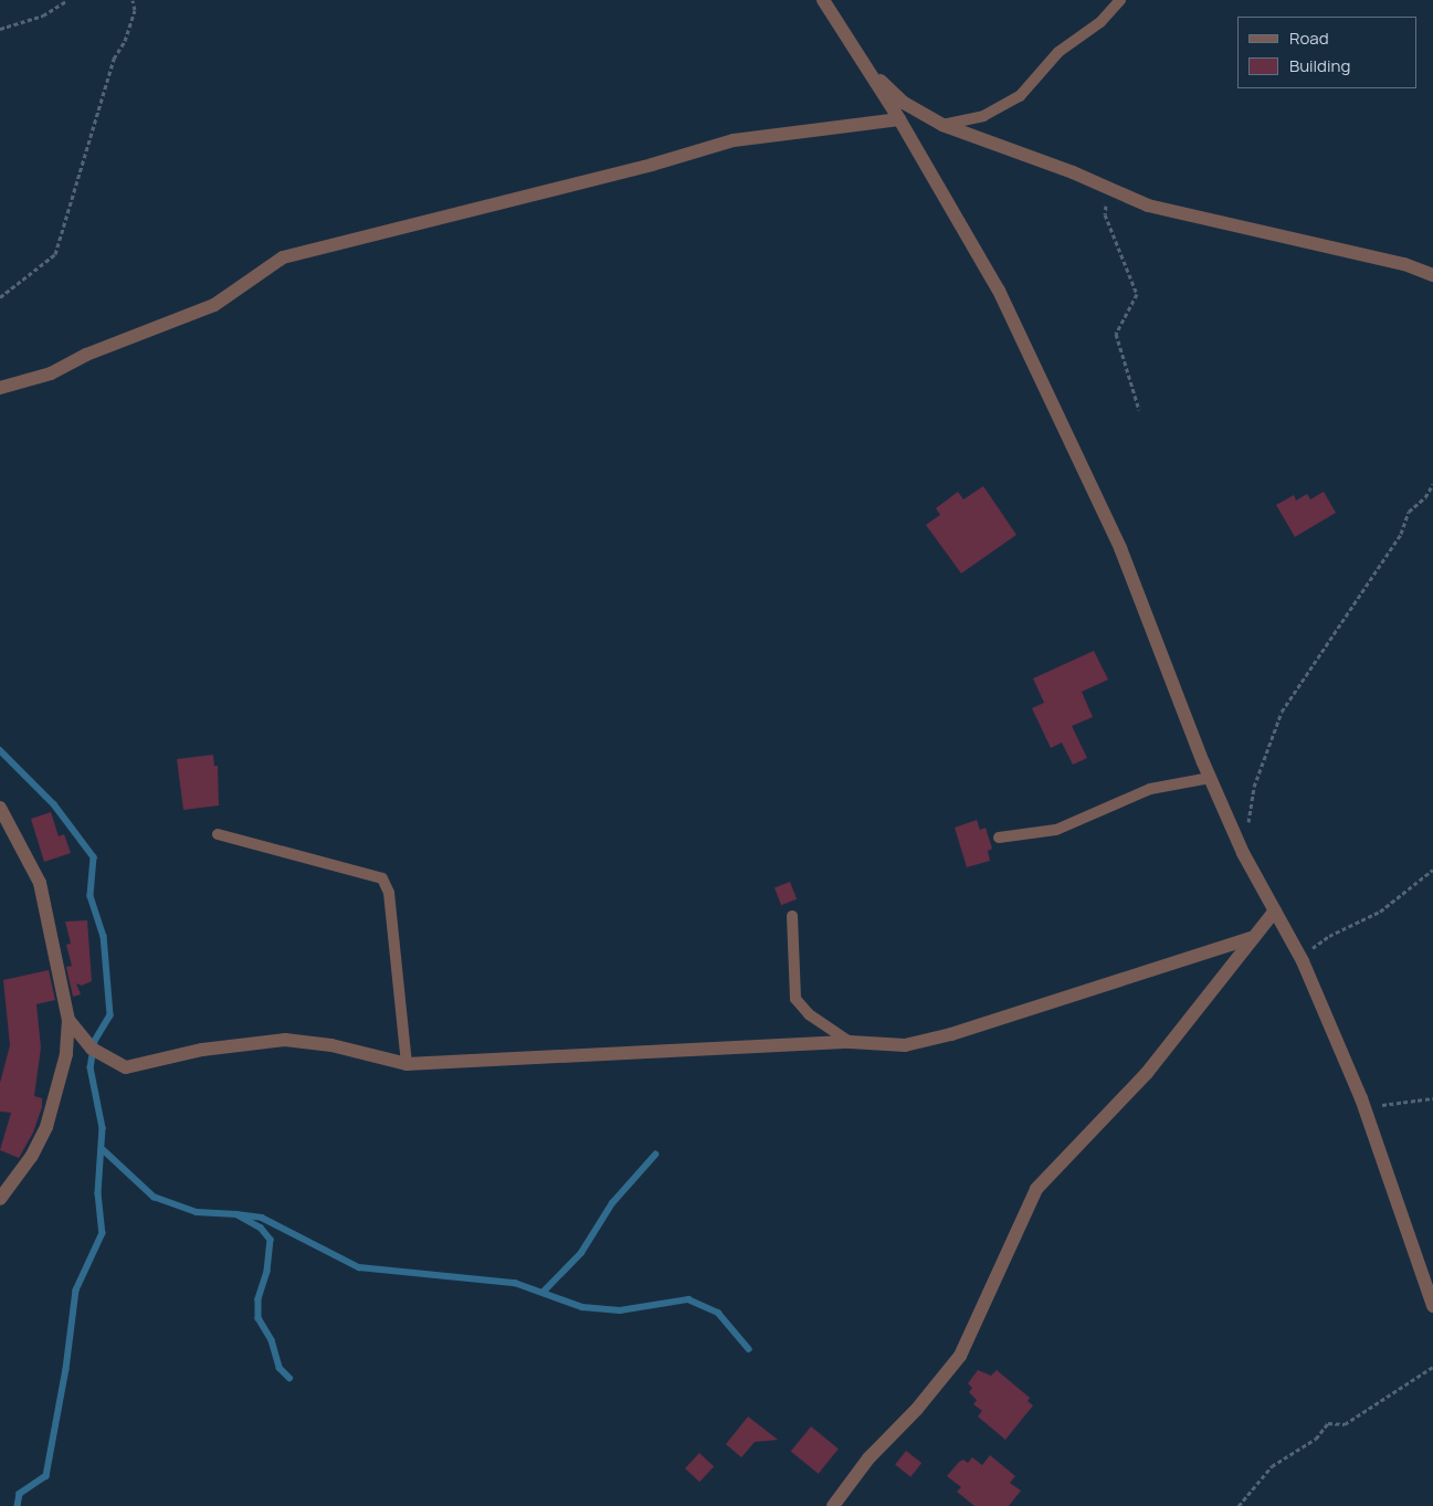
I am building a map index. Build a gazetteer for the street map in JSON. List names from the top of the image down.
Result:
{
  "legend": ["Road", "Building"]
}
